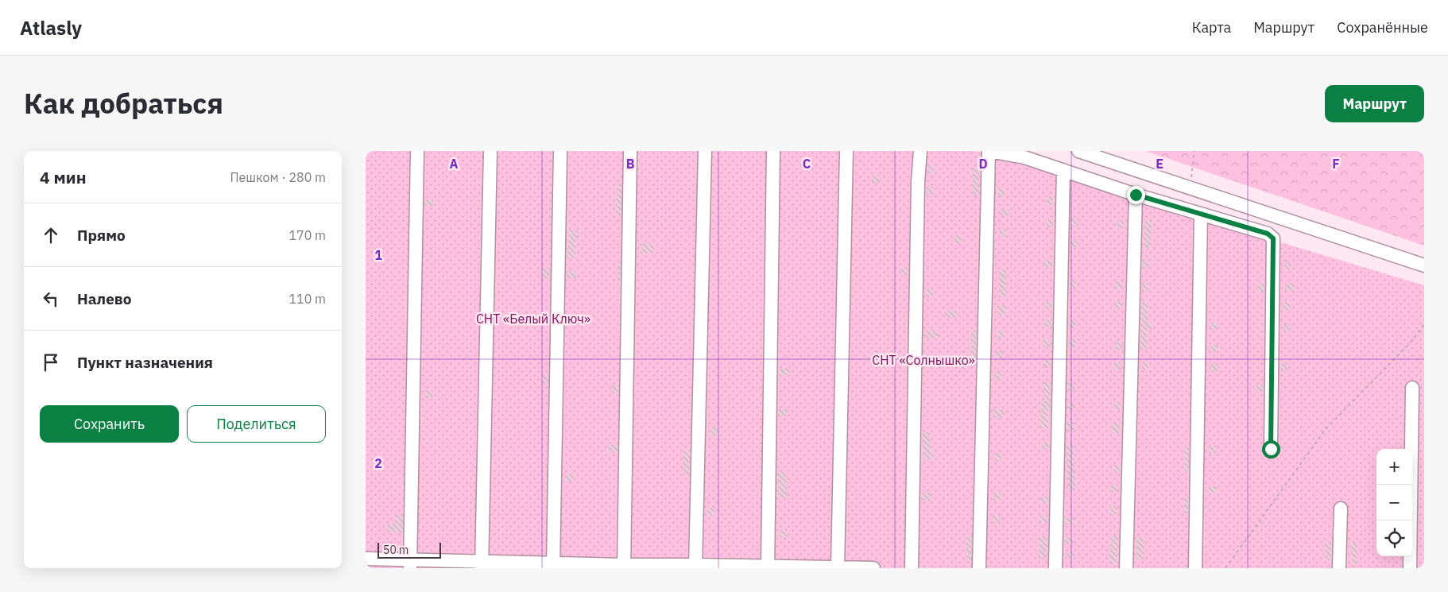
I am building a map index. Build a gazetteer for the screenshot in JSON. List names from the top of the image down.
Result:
{
  "parks": ["СНТ «Белый Ключ»", "СНТ «Солнышко»"],
  "scale_bar": "50 m",
  "page": {
    "header": "Atlasly",
    "nav": ["Карта", "Маршрут", "Сохранённые"],
    "title": "Как добраться",
    "buttons": [
      "Маршрут",
      ["Сохранить", "Поделиться"]
    ],
    "heading": ["4 мин", "Пешком · 280 m"],
    "list": [
      ["Прямо", "170 m"],
      ["Налево", "110 m"],
      "Пункт назначения"
    ],
    "map_buttons": ["+", "−"],
    "scale": "50 m"
  },
  "grid": {
    "columns": [
      "A",
      "B",
      "C",
      "D",
      "E",
      "F"
    ],
    "rows": ["1", "2"]
  }
}
